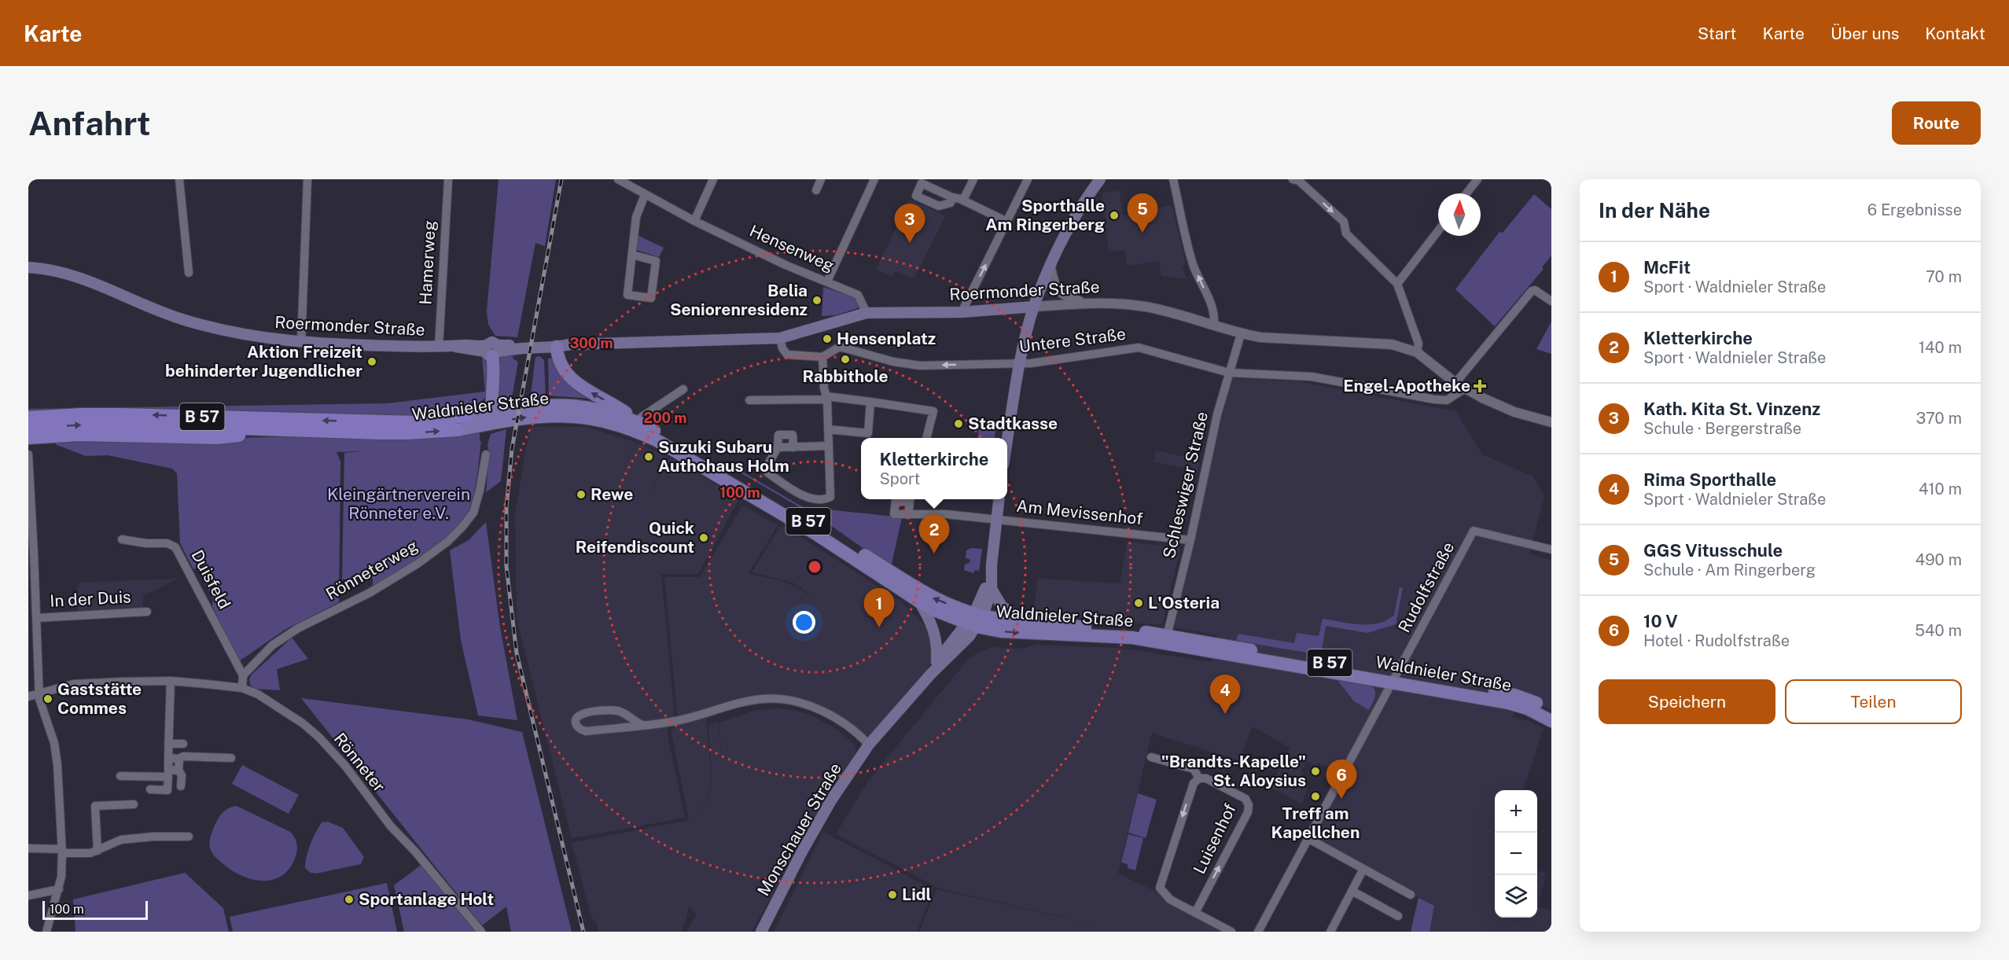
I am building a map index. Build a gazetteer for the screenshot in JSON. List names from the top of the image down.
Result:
{
  "streets": {
    "highway": ["Waldnieler Straße", "B 57"],
    "main road": ["Roermonder Straße", "Monschauer Straße"],
    "street": [
      "Hensenweg",
      "Hamerweg",
      "Untere Straße",
      "Schleswiger Straße",
      "Am Mevissenhof",
      "Rönneterweg",
      "Duisfeld",
      "Rudolfstraße",
      "In der Duis",
      "Rönneter",
      "Luisenhof"
    ]
  },
  "crossings": [
    ["Hensenweg", "Roermonder Straße"],
    ["Hamerweg", "Roermonder Straße"],
    ["Roermonder Straße", "Untere Straße"],
    ["Roermonder Straße", "Schleswiger Straße"],
    ["Untere Straße", "Schleswiger Straße"],
    ["Waldnieler Straße", "Schleswiger Straße"],
    ["Waldnieler Straße", "Rudolfstraße"],
    ["Waldnieler Straße", "Monschauer Straße"],
    ["Schleswiger Straße", "Am Mevissenhof"],
    ["Rönneterweg", "Duisfeld"],
    ["In der Duis", "Rönneter"]
  ],
  "parks": ["Kleingärtnerverein Rönneter e.V."],
  "places": {
    "other": [
      "Sporthalle Am Ringerberg",
      "Belia Seniorenresidenz",
      "Hensenplatz",
      "Rabbithole",
      "Aktion Freizeit behinderter Jugendlicher",
      "Stadtkasse",
      "Suzuki Subaru Authohaus Holm",
      "Rewe",
      "Quick Reifendiscount",
      "L'Osteria",
      "Gaststätte Commes",
      "\"Brandts-Kapelle\" St. Aloysius",
      "Treff am Kapellchen",
      "Lidl",
      "Sportanlage Holt"
    ],
    "health": ["Engel-Apotheke"]
  },
  "scale_bar": "100 m",
  "north": "top",
  "page": {
    "header": "Karte",
    "nav": [
      "Start",
      "Karte",
      "Über uns",
      "Kontakt"
    ],
    "buttons": [
      "Route",
      ["Speichern", "Teilen"]
    ],
    "title": "Anfahrt",
    "heading": ["In der Nähe", "6 Ergebnisse"],
    "pins": [
      "5",
      "3",
      "2",
      "1",
      "4",
      "6"
    ],
    "list": [
      {
        "mark": "1",
        "name": "McFit",
        "note": "Sport · Waldnieler Straße",
        "value": "70 m"
      },
      {
        "mark": "2",
        "name": "Kletterkirche",
        "note": "Sport · Waldnieler Straße",
        "value": "140 m"
      },
      {
        "mark": "3",
        "name": "Kath. Kita St. Vinzenz",
        "note": "Schule · Bergerstraße",
        "value": "370 m"
      },
      {
        "mark": "4",
        "name": "Rima Sporthalle",
        "note": "Sport · Waldnieler Straße",
        "value": "410 m"
      },
      {
        "mark": "5",
        "name": "GGS Vitusschule",
        "note": "Schule · Am Ringerberg",
        "value": "490 m"
      },
      {
        "mark": "6",
        "name": "10 V",
        "note": "Hotel · Rudolfstraße",
        "value": "540 m"
      }
    ],
    "popup": ["Kletterkirche", "Sport"],
    "map_buttons": ["+", "−"],
    "scale": "100 m"
  },
  "rings": ["300 m", "200 m", "100 m"]
}
